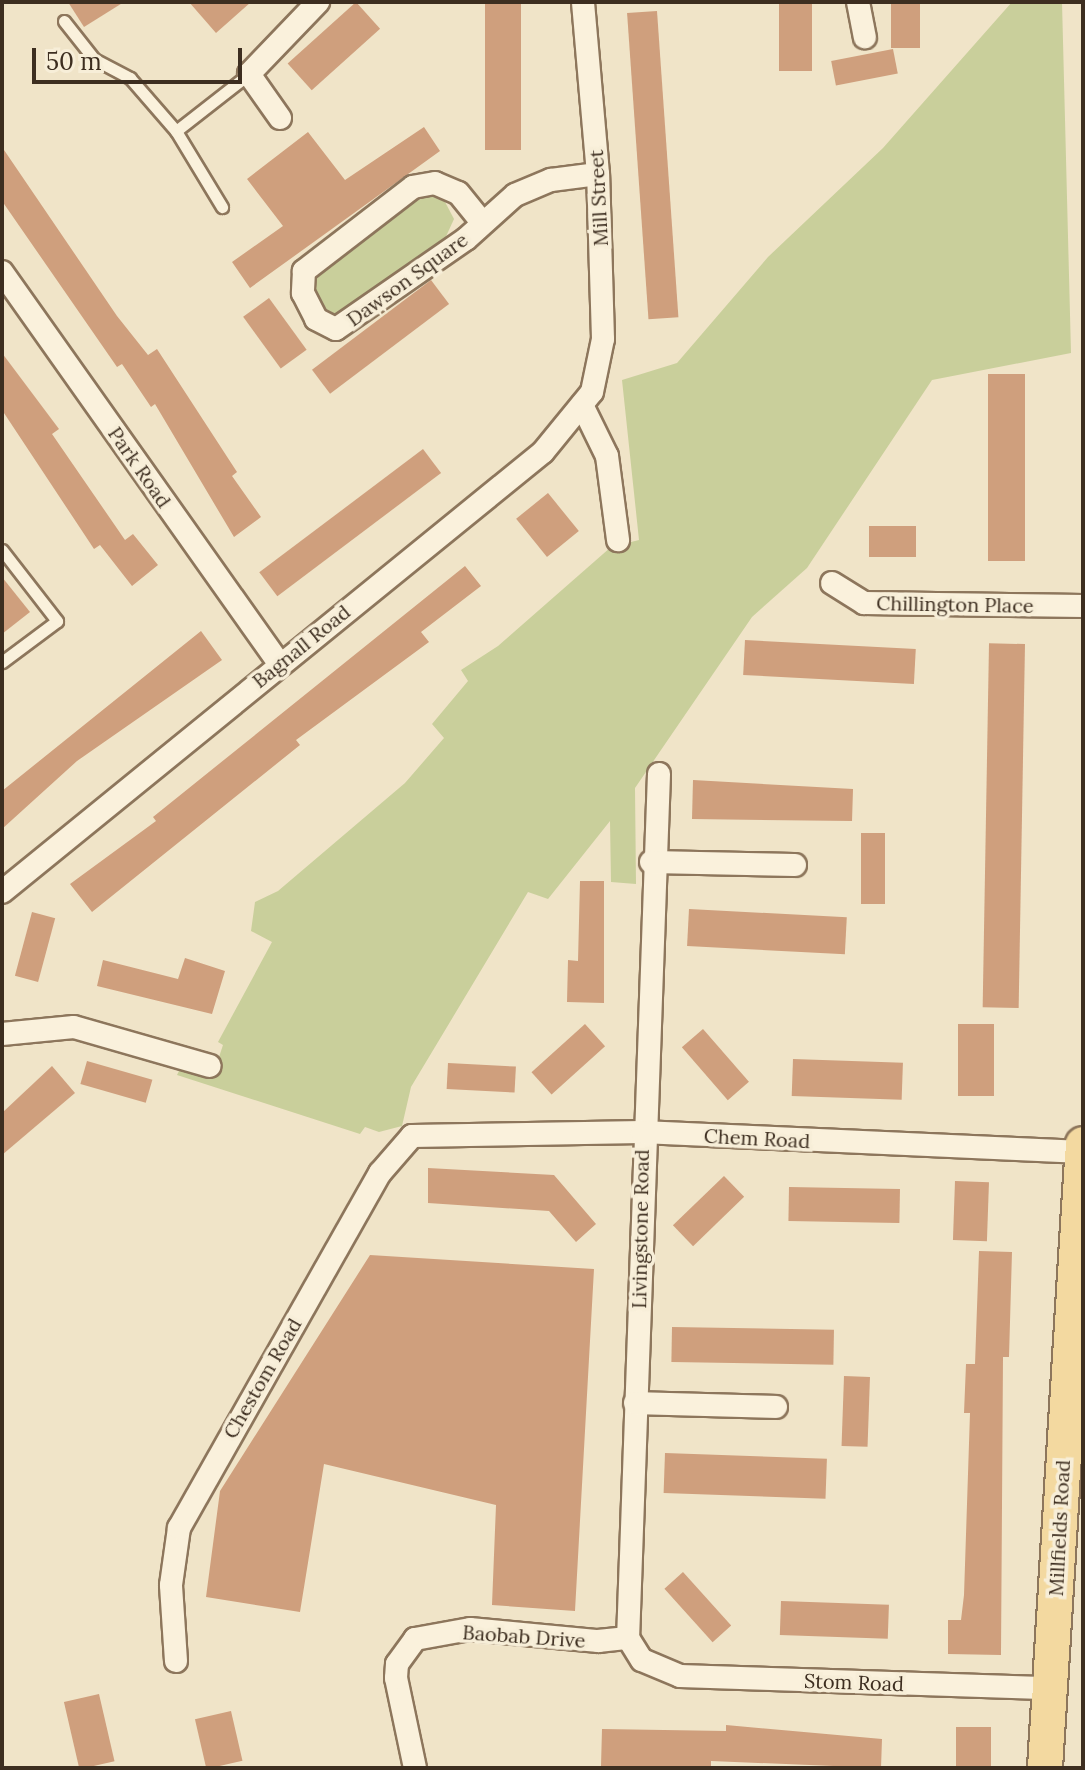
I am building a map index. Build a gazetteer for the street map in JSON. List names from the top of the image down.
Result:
{
  "streets": {
    "main road": ["Millfields Road"],
    "street": [
      "Mill Street",
      "Dawson Square",
      "Park Road",
      "Chillington Place",
      "Bagnall Road",
      "Chem Road",
      "Livingstone Road",
      "Chestom Road",
      "Baobab Drive",
      "Stom Road"
    ]
  },
  "crossings": [
    ["Mill Street", "Dawson Square"],
    ["Mill Street", "Bagnall Road"],
    ["Park Road", "Bagnall Road"],
    ["Chem Road", "Livingstone Road"],
    ["Chem Road", "Chestom Road"],
    ["Chem Road", "Millfields Road"],
    ["Livingstone Road", "Baobab Drive"],
    ["Livingstone Road", "Stom Road"],
    ["Millfields Road", "Stom Road"],
    ["Baobab Drive", "Stom Road"]
  ],
  "scale_bar": "50 m"
}
